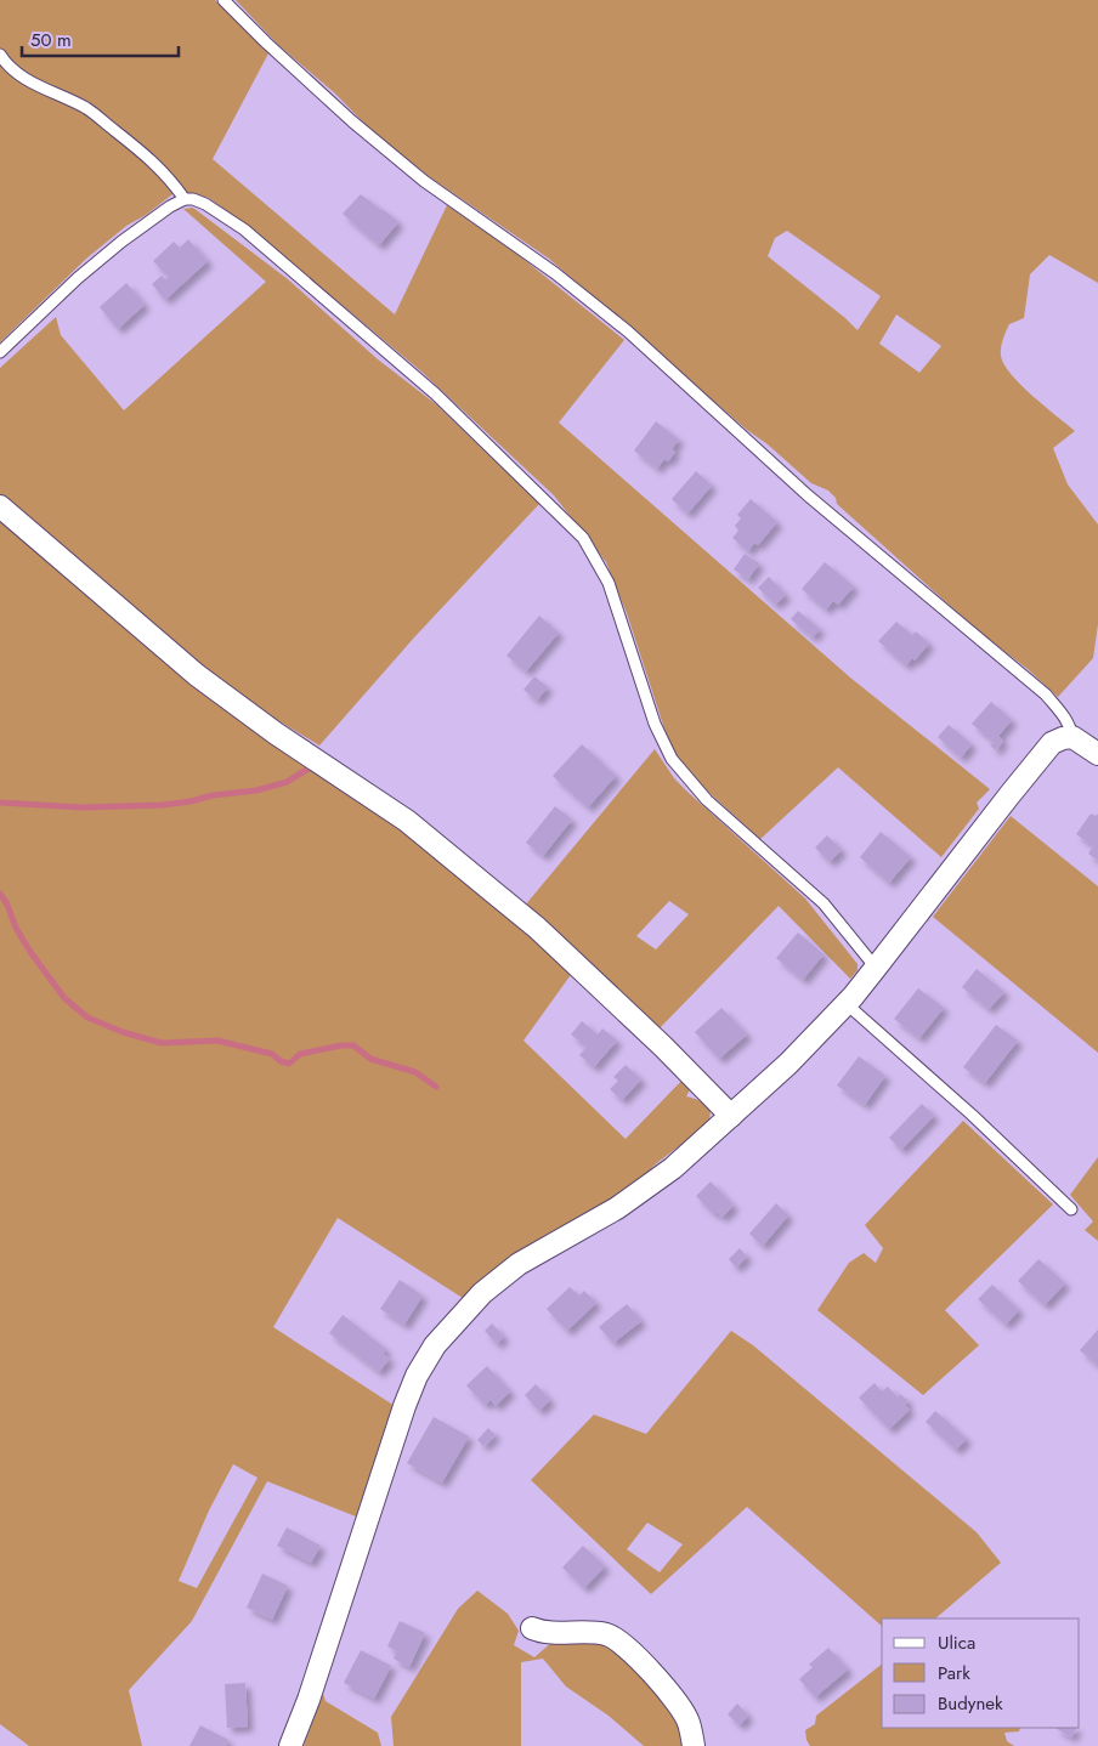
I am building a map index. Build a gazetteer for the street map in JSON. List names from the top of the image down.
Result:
{
  "legend": ["Ulica", "Park", "Budynek"],
  "scale_bar": "50 m"
}
